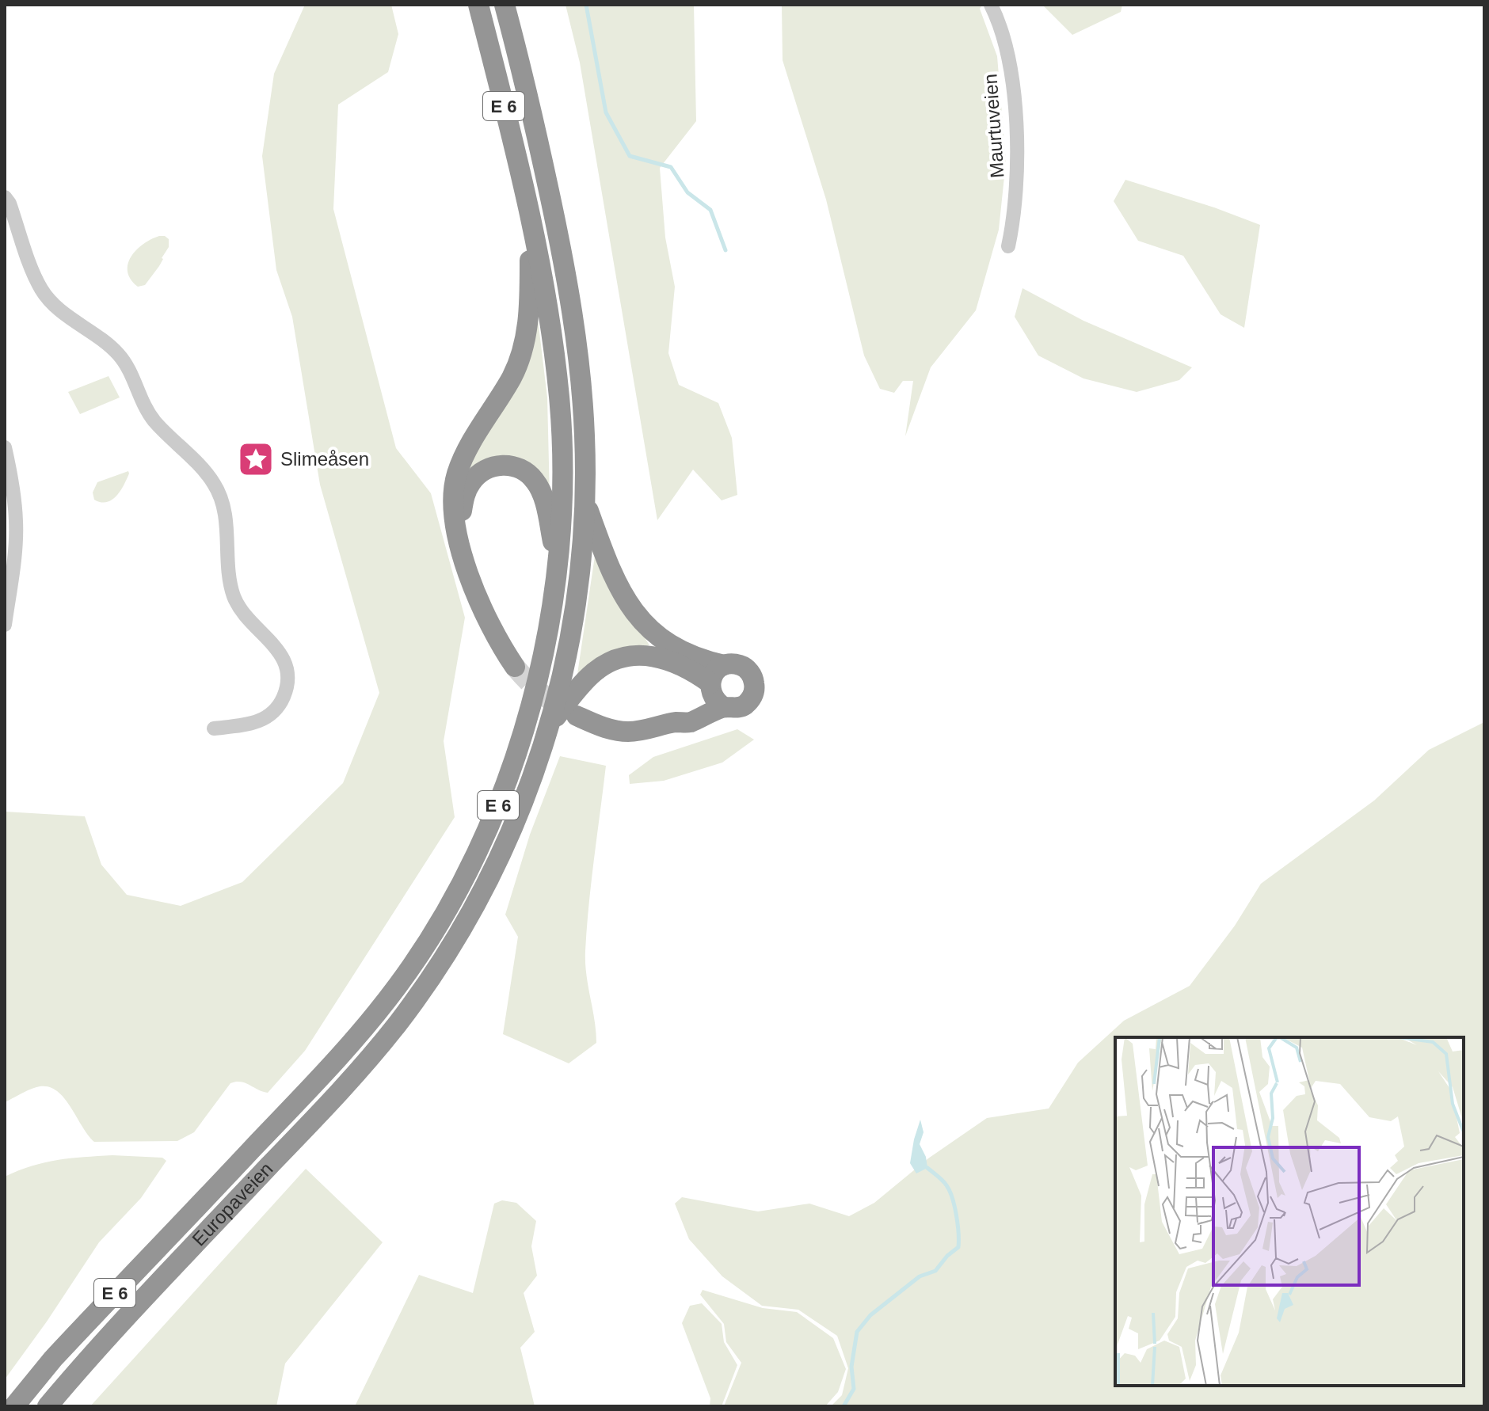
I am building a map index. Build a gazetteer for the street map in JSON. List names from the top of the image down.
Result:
{
  "streets": {
    "highway": ["E 6", "Europaveien"],
    "street": ["Maurtuveien"]
  },
  "crossings": [
    ["E 6", "Europaveien"]
  ],
  "places": {
    "place": ["Slimeåsen"]
  }
}
